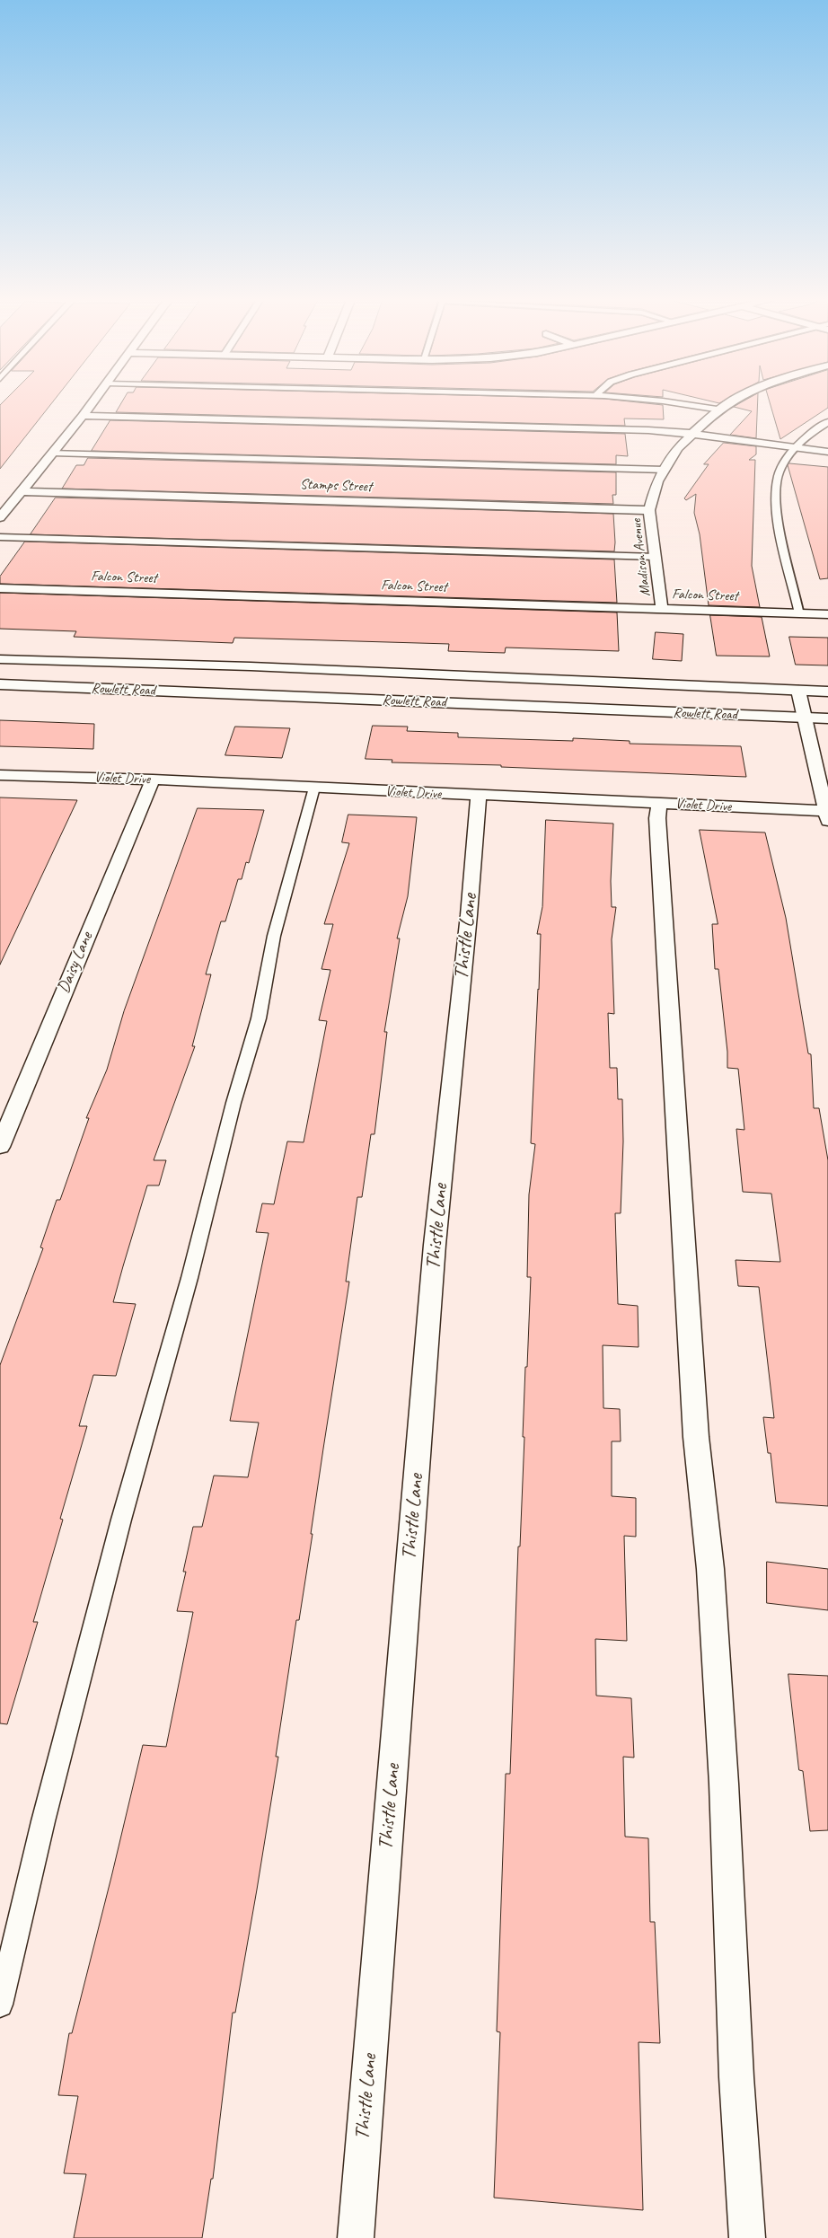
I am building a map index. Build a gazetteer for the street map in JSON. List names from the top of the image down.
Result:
{
  "streets": {
    "street": [
      "Stamps Street",
      "Madison Avenue",
      "Falcon Street",
      "Rowlett Road",
      "Violet Drive",
      "Thistle Lane",
      "Daisy Lane"
    ]
  },
  "crossings": [
    ["Stamps Street", "Madison Avenue"],
    ["Madison Avenue", "Falcon Street"],
    ["Violet Drive", "Thistle Lane"],
    ["Violet Drive", "Daisy Lane"]
  ]
}
